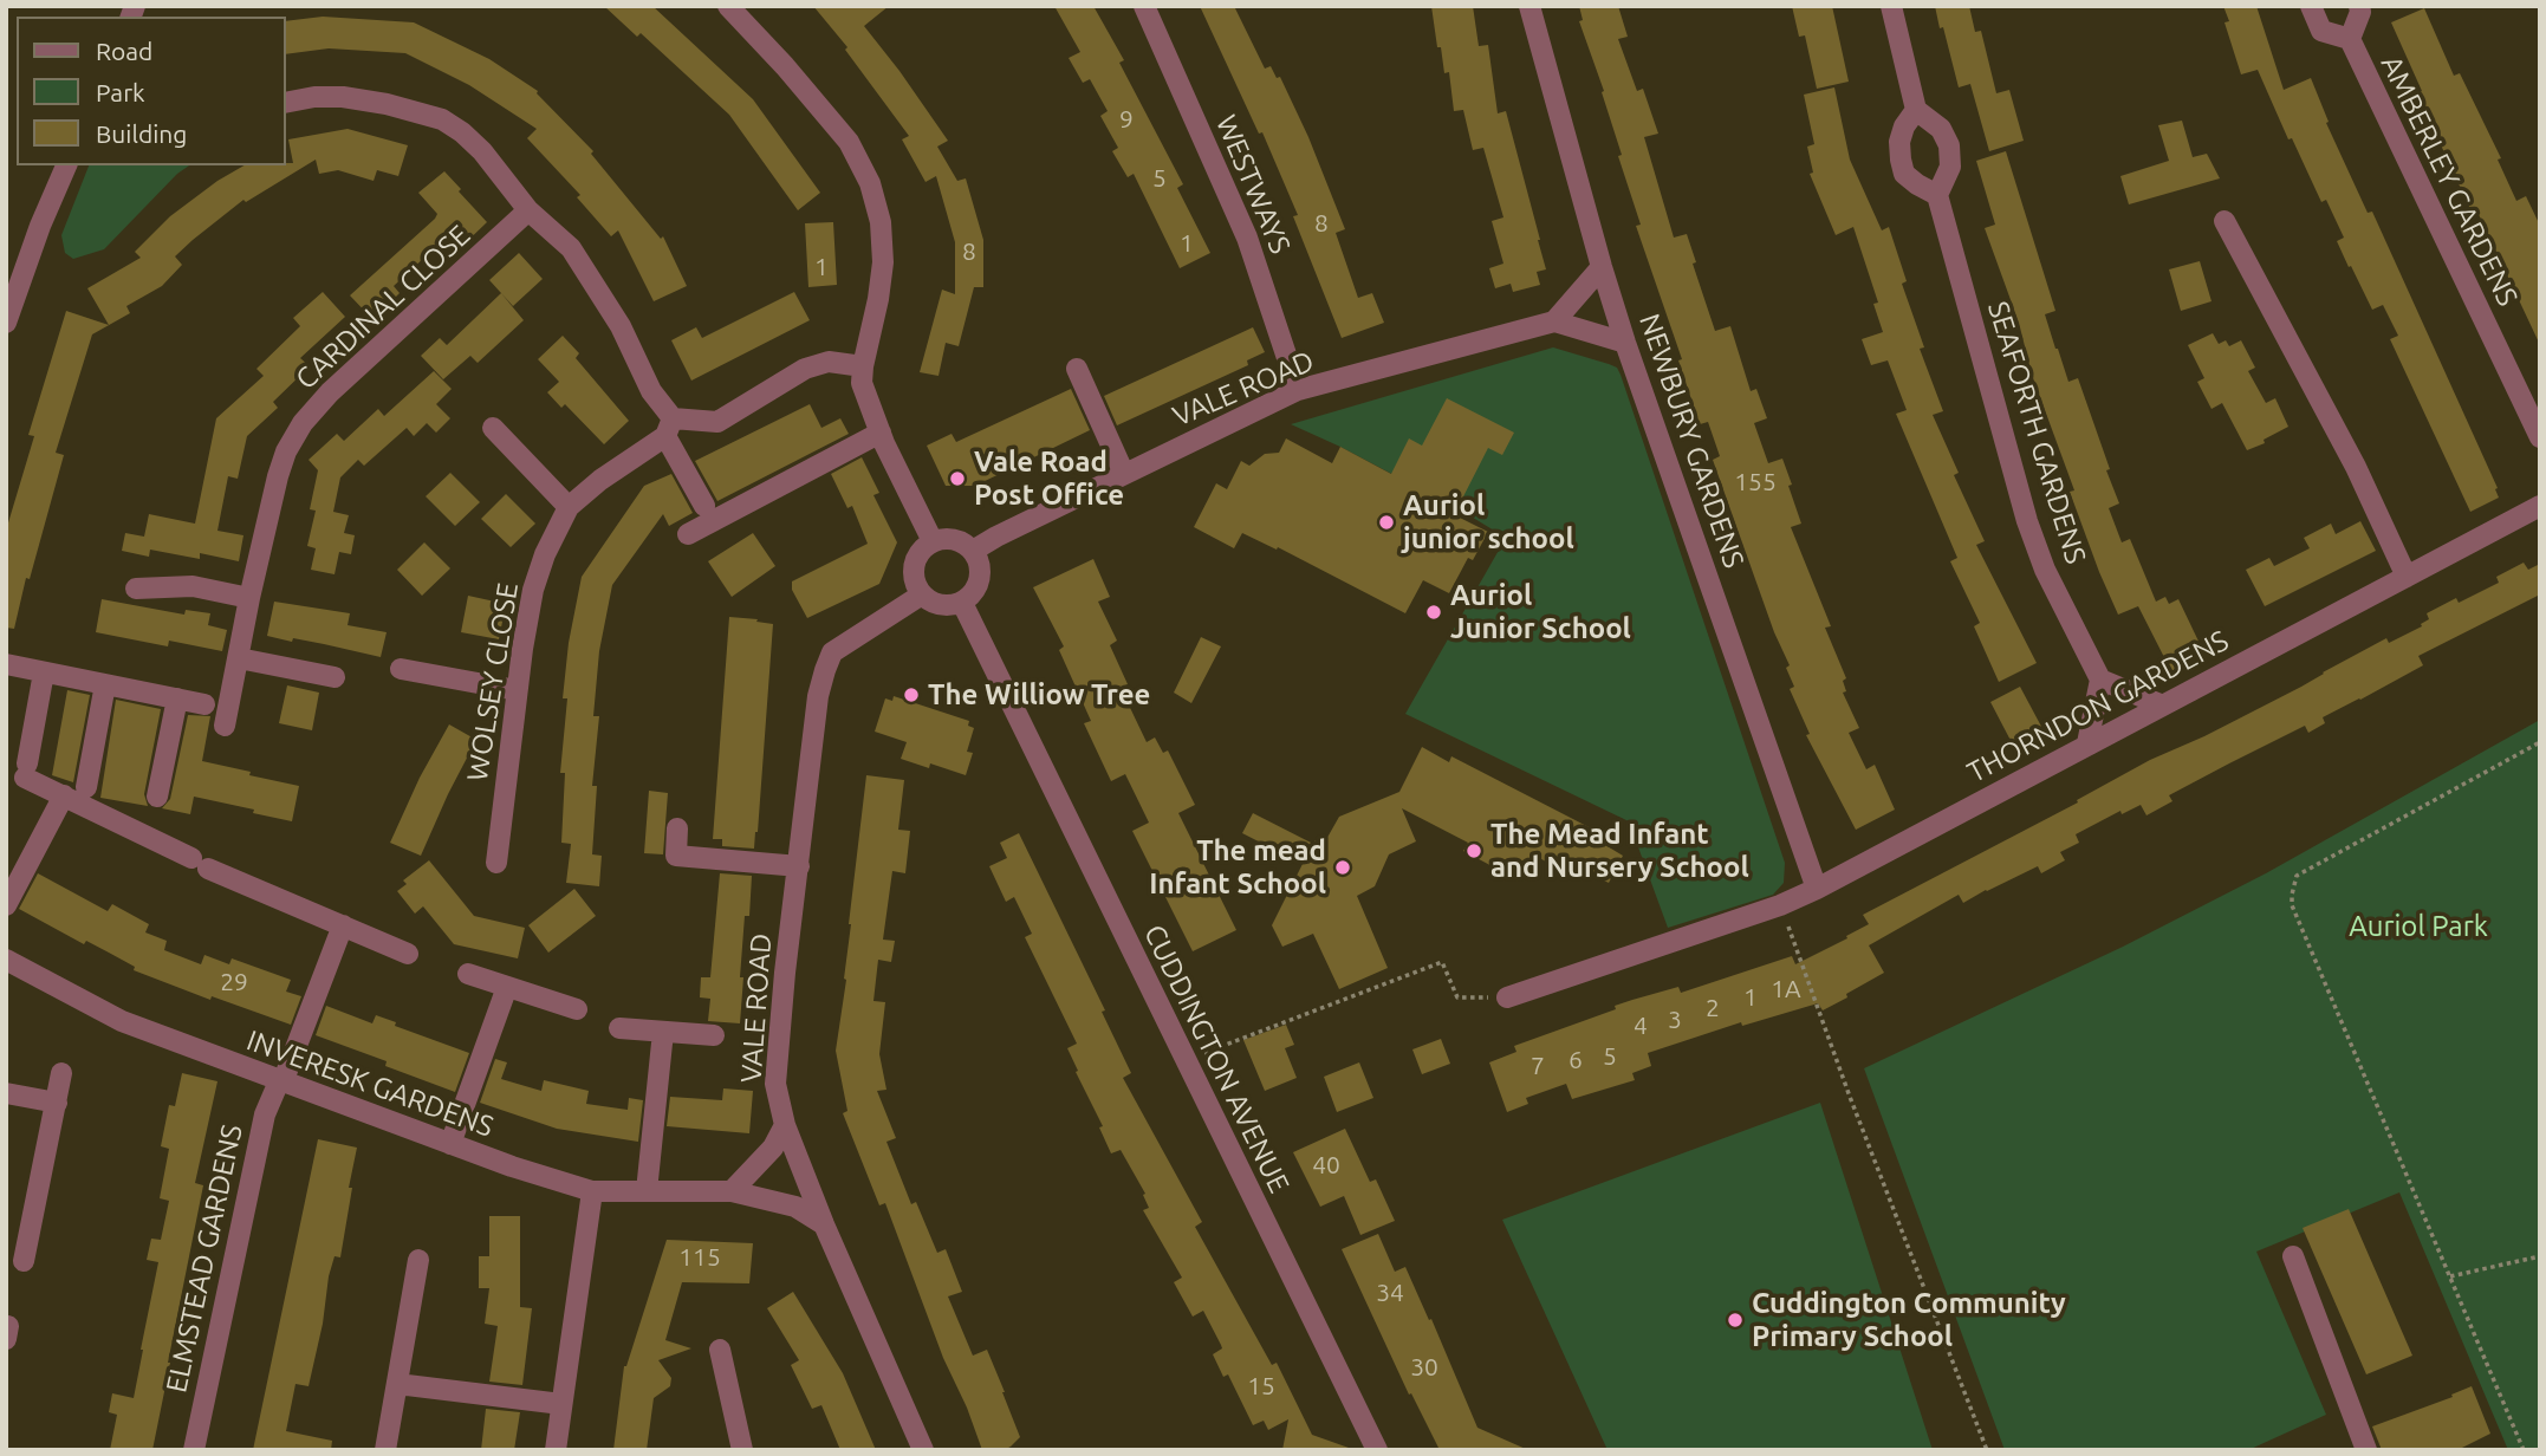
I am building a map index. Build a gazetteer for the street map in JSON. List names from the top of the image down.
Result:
{
  "streets": {
    "street": [
      "AMBERLEY GARDENS",
      "WESTWAYS",
      "CARDINAL CLOSE",
      "VALE ROAD",
      "SEAFORTH GARDENS",
      "NEWBURY GARDENS",
      "WOLSEY CLOSE",
      "THORNDON GARDENS",
      "CUDDINGTON AVENUE",
      "INVERESK GARDENS",
      "ELMSTEAD GARDENS"
    ]
  },
  "crossings": [
    ["WESTWAYS", "VALE ROAD"],
    ["VALE ROAD", "CUDDINGTON AVENUE"],
    ["VALE ROAD", "INVERESK GARDENS"],
    ["NEWBURY GARDENS", "THORNDON GARDENS"],
    ["INVERESK GARDENS", "ELMSTEAD GARDENS"]
  ],
  "parks": ["Auriol Park"],
  "places": [
    "Vale Road Post Office",
    "Auriol junior school",
    "Auriol Junior School",
    "The Williow Tree",
    "The Mead Infant and Nursery School",
    "The mead Infant School",
    "Cuddington Community Primary School"
  ],
  "house_numbers": [
    "9",
    "5",
    "8",
    "1",
    "8",
    "1",
    "155",
    "29",
    "1A",
    "1",
    "2",
    "3",
    "4",
    "5",
    "6",
    "7",
    "40",
    "115",
    "34",
    "30",
    "15"
  ],
  "legend": ["Road", "Park", "Building"]
}
